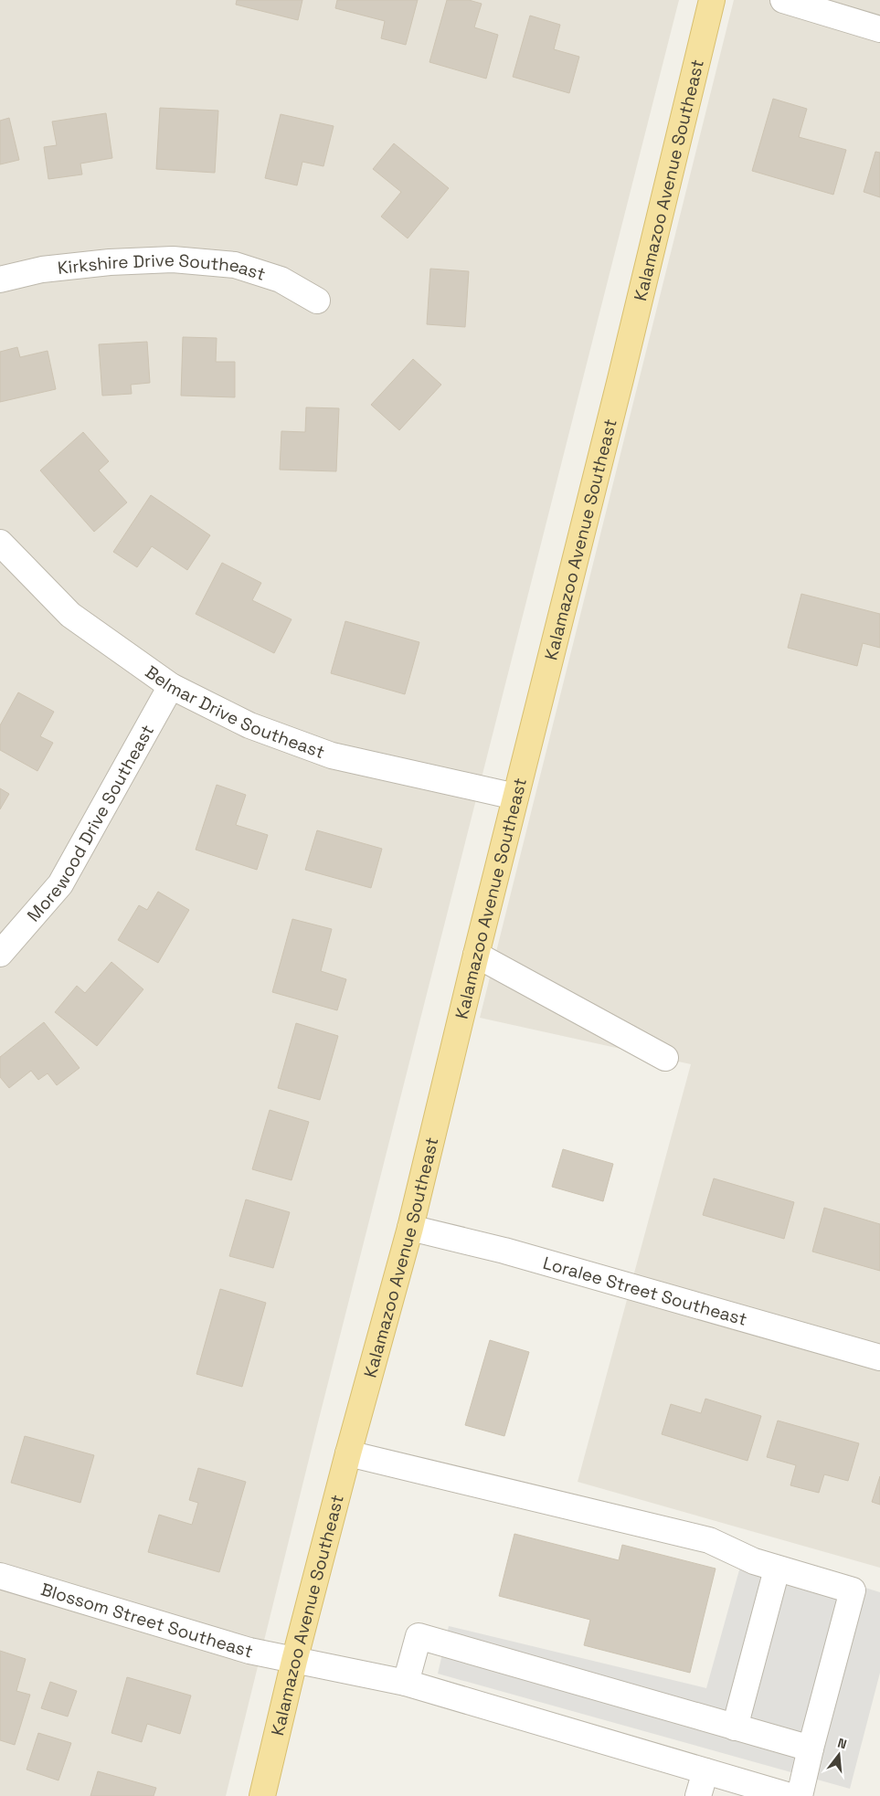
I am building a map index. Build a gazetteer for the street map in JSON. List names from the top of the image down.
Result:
{
  "streets": {
    "main road": ["Kalamazoo Avenue Southeast"],
    "street": [
      "Kirkshire Drive Southeast",
      "Belmar Drive Southeast",
      "Morewood Drive Southeast",
      "Loralee Street Southeast",
      "Blossom Street Southeast"
    ]
  },
  "crossings": [
    ["Kalamazoo Avenue Southeast", "Belmar Drive Southeast"],
    ["Kalamazoo Avenue Southeast", "Loralee Street Southeast"],
    ["Kalamazoo Avenue Southeast", "Blossom Street Southeast"],
    ["Belmar Drive Southeast", "Morewood Drive Southeast"]
  ],
  "north": "top"
}
